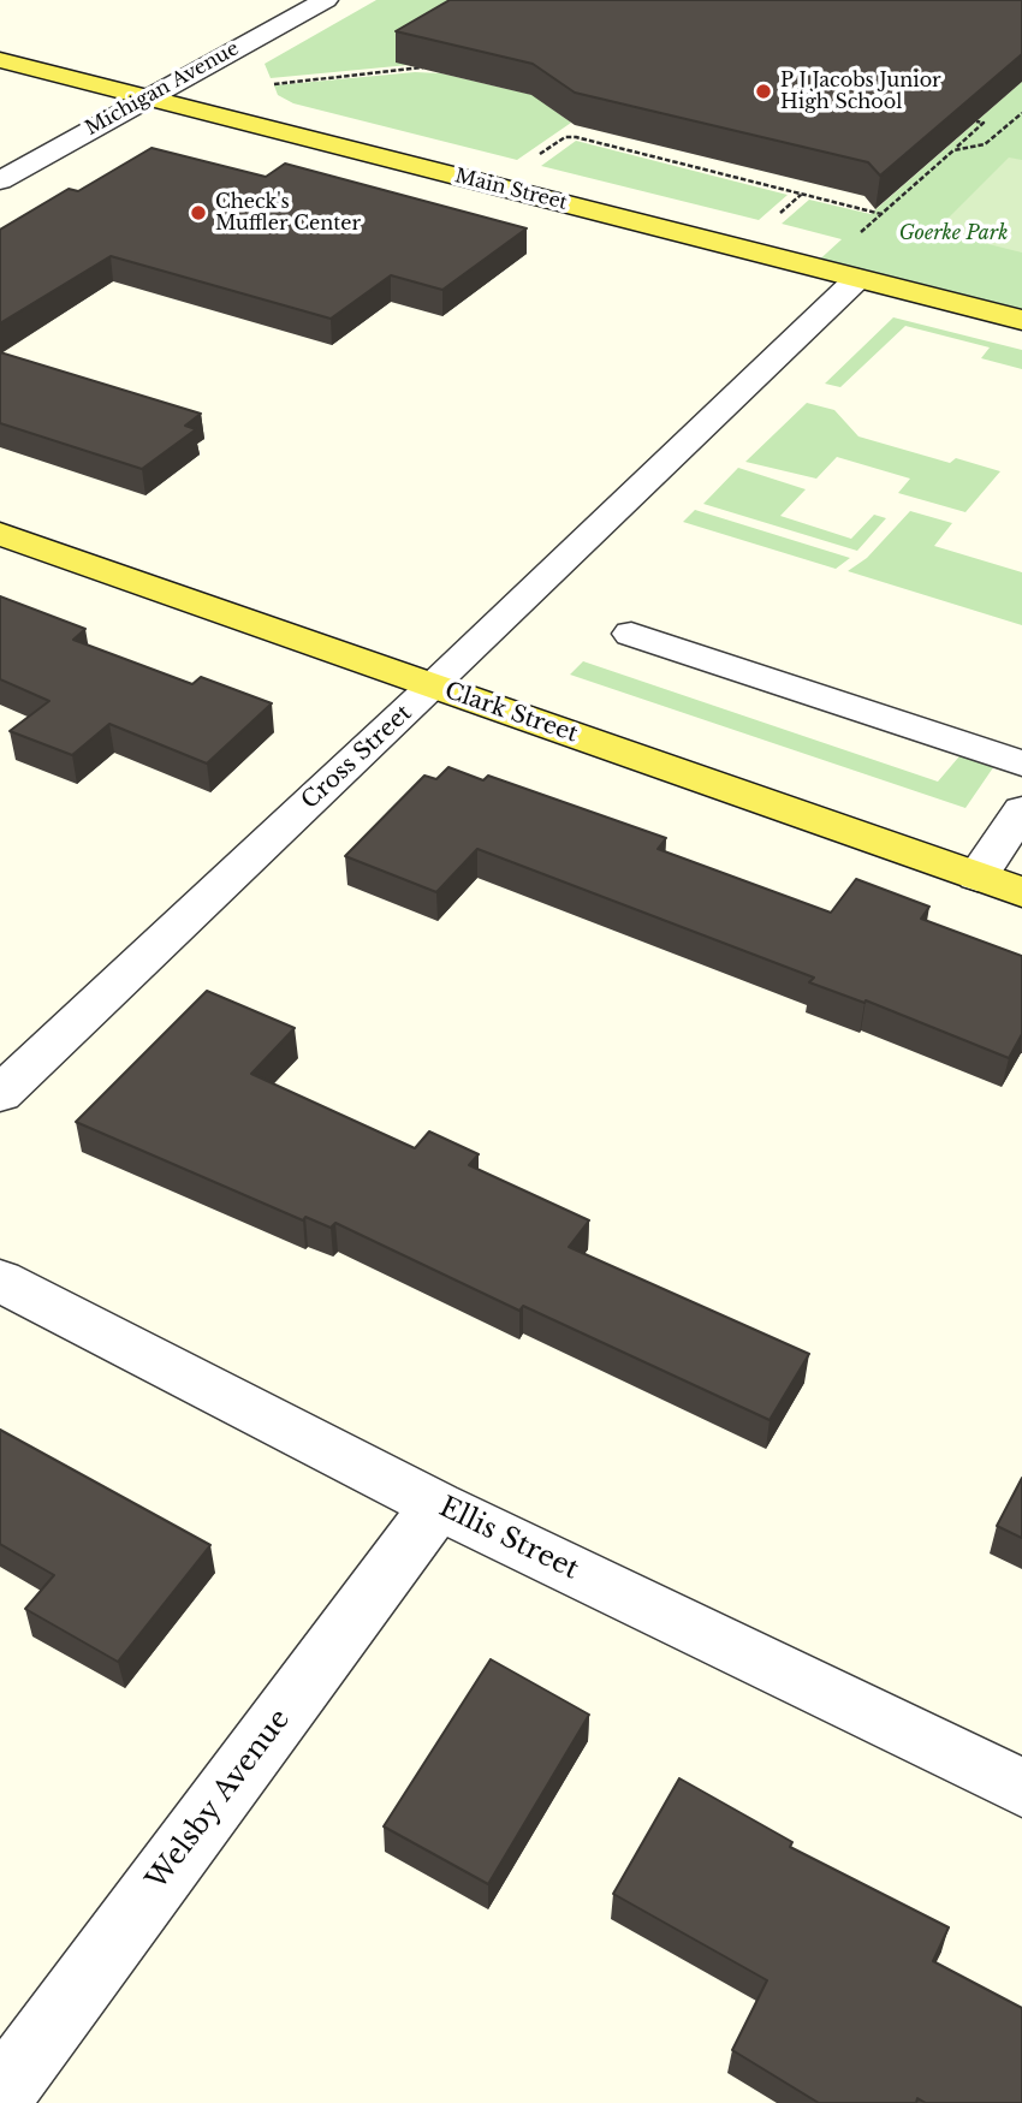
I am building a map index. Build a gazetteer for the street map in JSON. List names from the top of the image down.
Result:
{
  "streets": {
    "main road": ["Main Street", "Clark Street"],
    "street": [
      "Michigan Avenue",
      "Cross Street",
      "Ellis Street",
      "Welsby Avenue"
    ]
  },
  "crossings": [
    ["Michigan Avenue", "Main Street"],
    ["Main Street", "Cross Street"],
    ["Clark Street", "Cross Street"],
    ["Ellis Street", "Welsby Avenue"]
  ],
  "parks": ["Goerke Park"],
  "places": ["P J Jacobs Junior High School", "Check's Muffler Center"]
}
